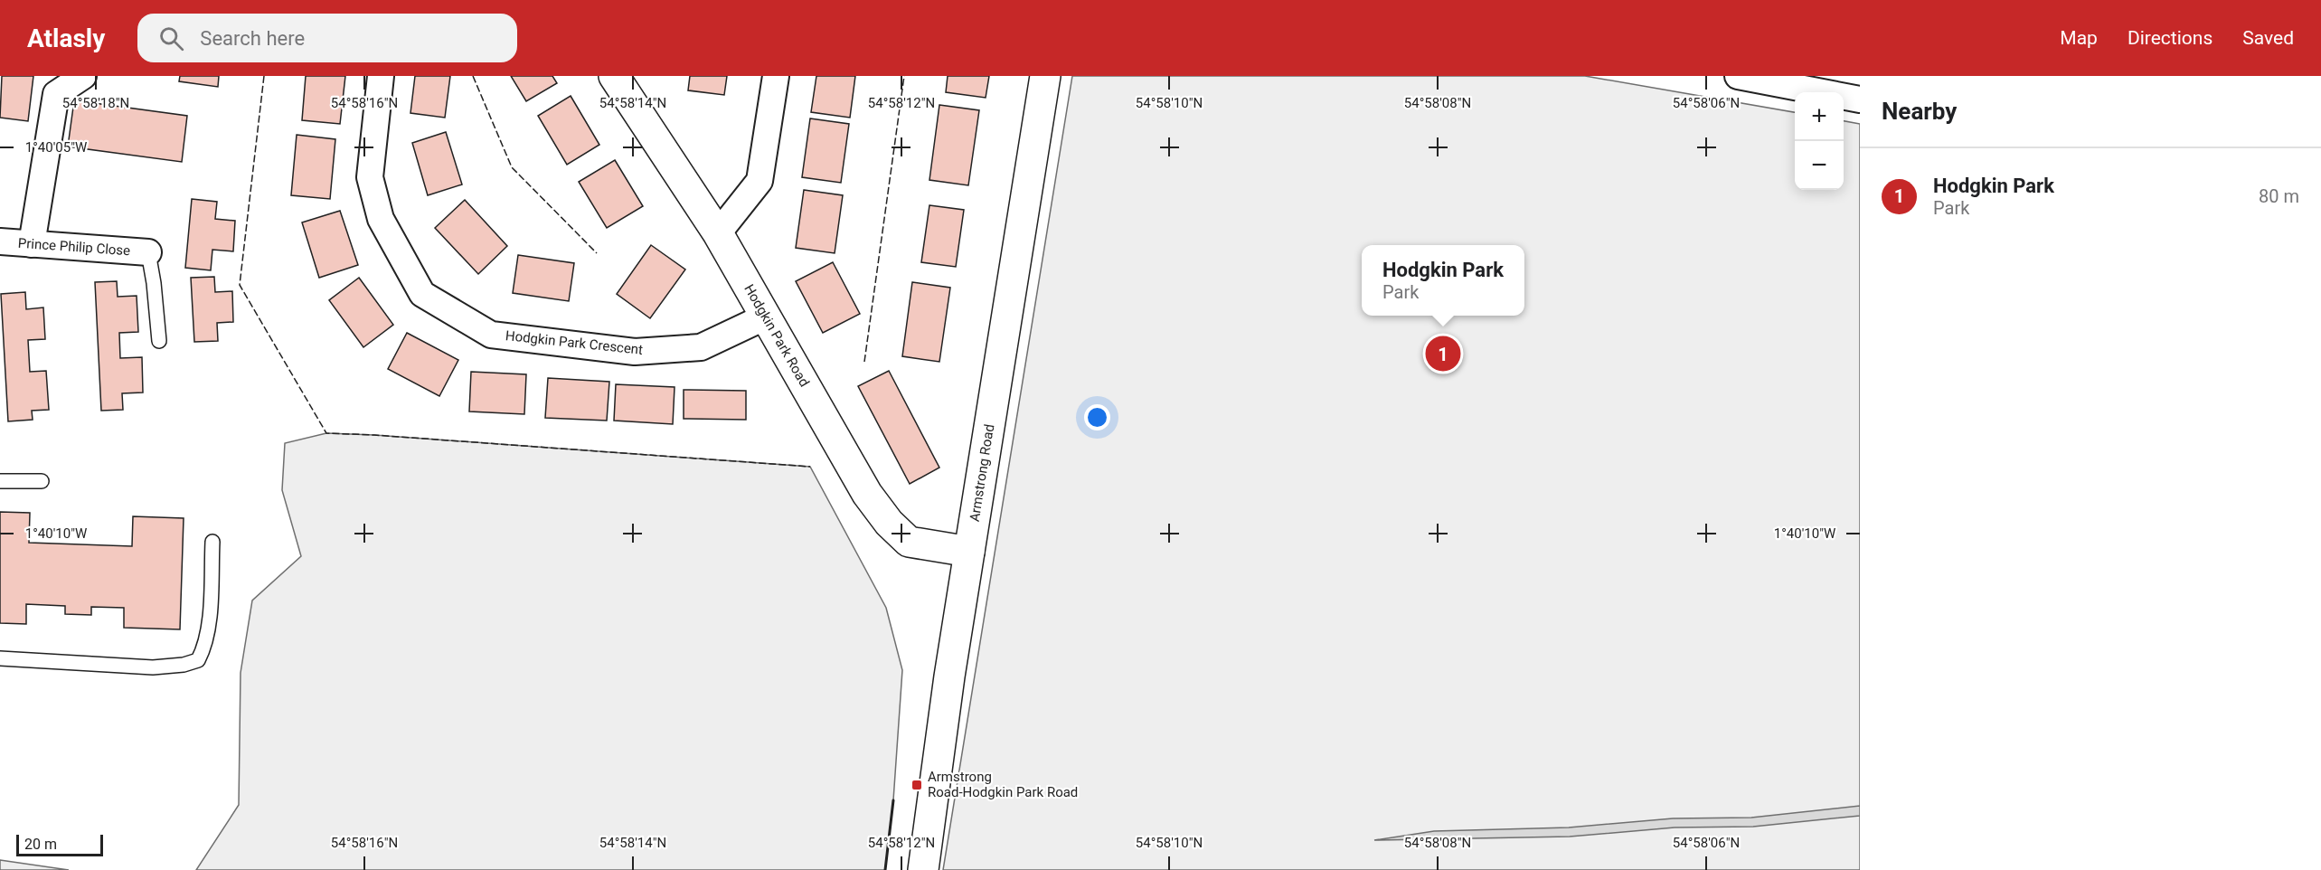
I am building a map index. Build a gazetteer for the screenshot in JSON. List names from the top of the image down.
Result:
{
  "streets": {
    "street": [
      "Prince Philip Close",
      "Hodgkin Park Road",
      "Hodgkin Park Crescent",
      "Armstrong Road"
    ]
  },
  "crossings": [
    ["Hodgkin Park Road", "Hodgkin Park Crescent"],
    ["Hodgkin Park Road", "Armstrong Road"]
  ],
  "places": {
    "transit": ["Armstrong Road-Hodgkin Park Road"]
  },
  "scale_bar": "20 m",
  "page": {
    "header": "Atlasly",
    "search": "Search here",
    "nav": ["Map", "Directions", "Saved"],
    "heading": "Nearby",
    "map_buttons": ["+", "−"],
    "list": [
      {
        "mark": "1",
        "name": "Hodgkin Park",
        "note": "Park",
        "value": "80 m"
      }
    ],
    "popup": ["Hodgkin Park", "Park"],
    "pins": "1",
    "scale": "20 m"
  },
  "coordinates": [
    "54°58'18\"N",
    "54°58'16\"N",
    "54°58'14\"N",
    "54°58'12\"N",
    "54°58'10\"N",
    "54°58'08\"N",
    "54°58'06\"N",
    "1°40'05\"W",
    "1°40'10\"W"
  ]
}
